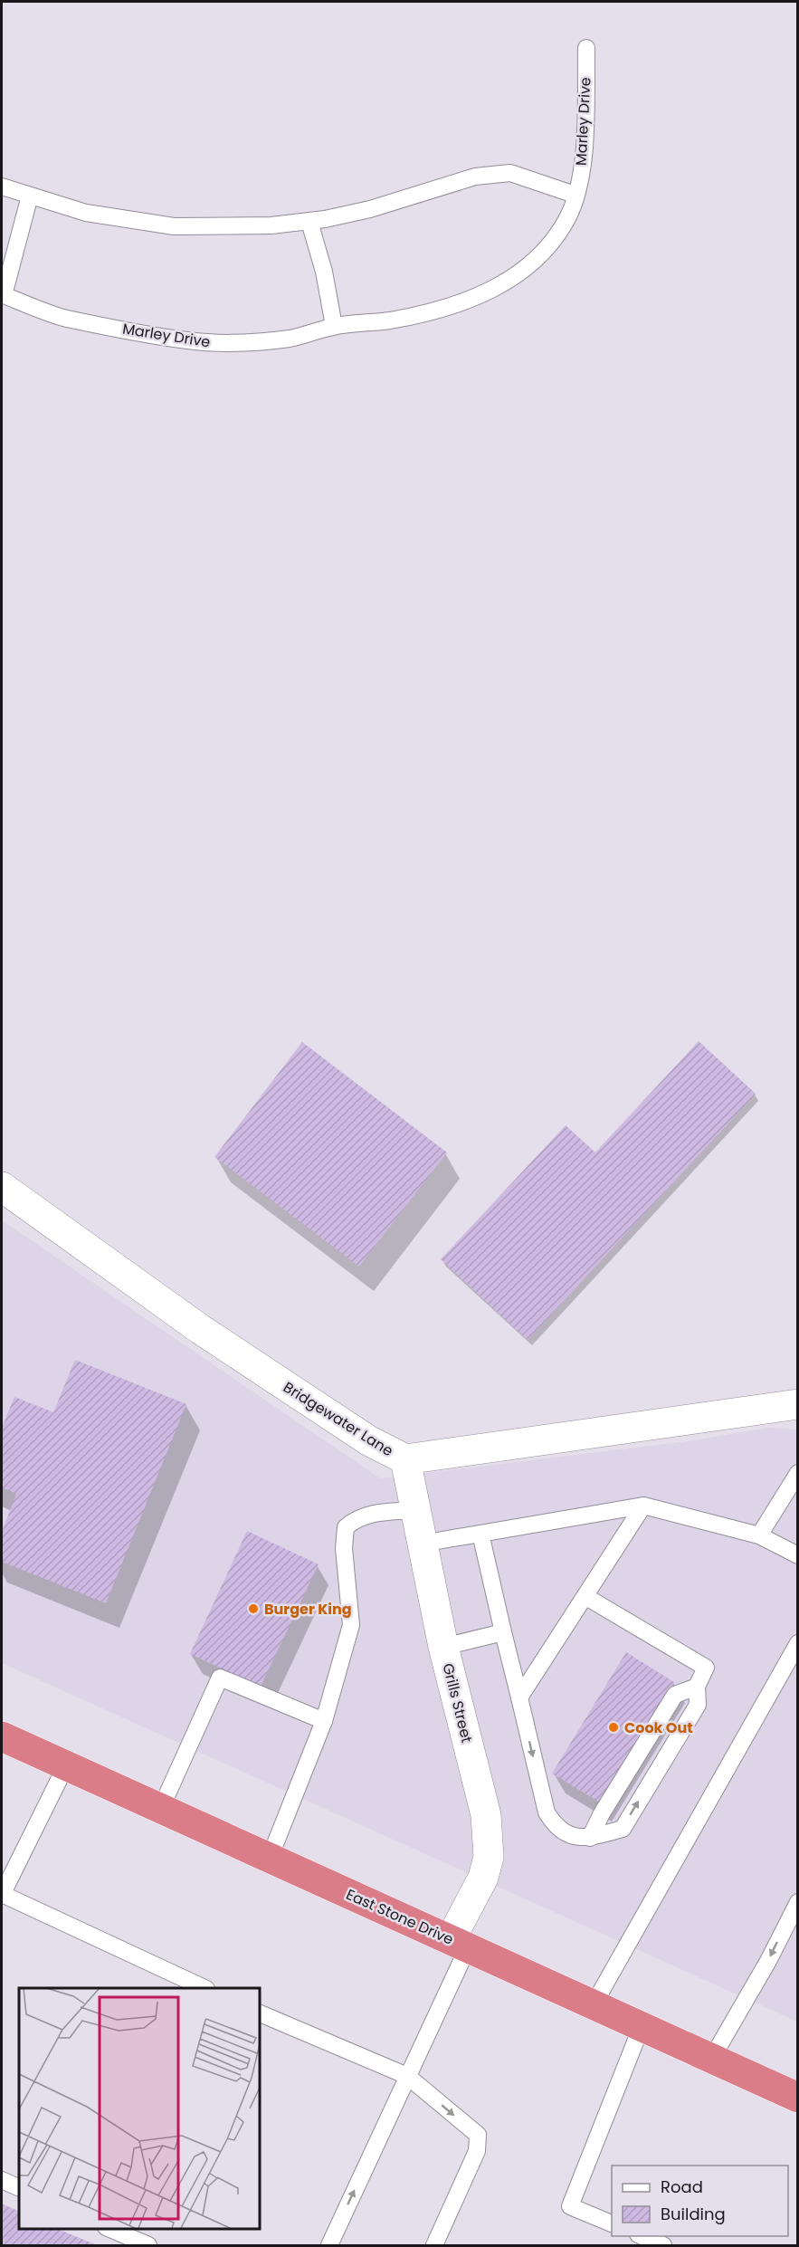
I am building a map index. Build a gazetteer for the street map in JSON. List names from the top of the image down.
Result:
{
  "streets": {
    "highway": ["East Stone Drive"],
    "street": ["Bridgewater Lane", "Grills Street"],
    "lane": ["Marley Drive"]
  },
  "crossings": [
    ["Bridgewater Lane", "Grills Street"],
    ["Grills Street", "East Stone Drive"]
  ],
  "places": ["Burger King", "Cook Out"],
  "legend": ["Road", "Building"]
}
